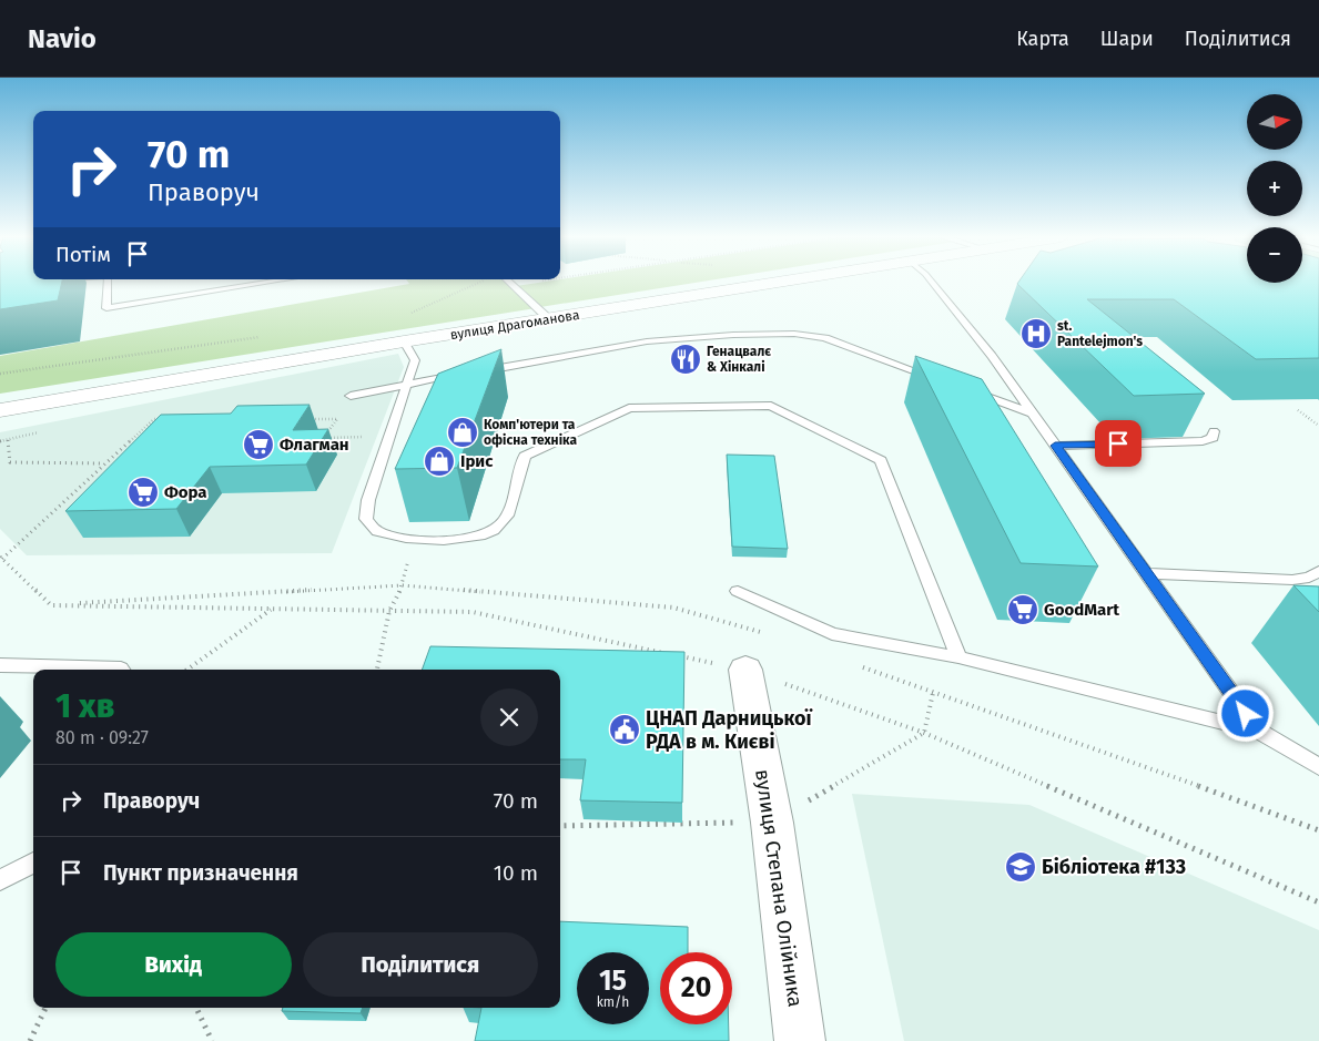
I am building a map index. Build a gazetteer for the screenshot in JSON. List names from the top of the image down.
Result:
{
  "streets": {
    "street": ["вулиця Драгоманова", "вулиця Степана Олійника"]
  },
  "places": {
    "hospital": ["st. Pantelejmon's"],
    "restaurant": ["Генацвалє & Хінкалі"],
    "shop": ["Комп'ютери та офісна техніка", "Ірис"],
    "supermarket": ["Флагман", "Фора", "GoodMart"],
    "public building": ["ЦНАП Дарницької РДА в м. Києві"],
    "school or university": ["Бібліотека #133"]
  },
  "north": "right",
  "page": {
    "header": "Navio",
    "nav": ["Карта", "Шари", "Поділитися"],
    "map_buttons": ["+", "−"],
    "turn": ["70 m", "Праворуч"],
    "then": "Потім",
    "heading": ["1 хв", "80 m · 09:27"],
    "list": [
      {
        "name": "Праворуч",
        "value": "70 m"
      },
      {
        "name": "Пункт призначення",
        "value": "10 m"
      }
    ],
    "buttons": ["Вихід", "Поділитися"],
    "speed": "15 km/h",
    "limit": "20"
  }
}
